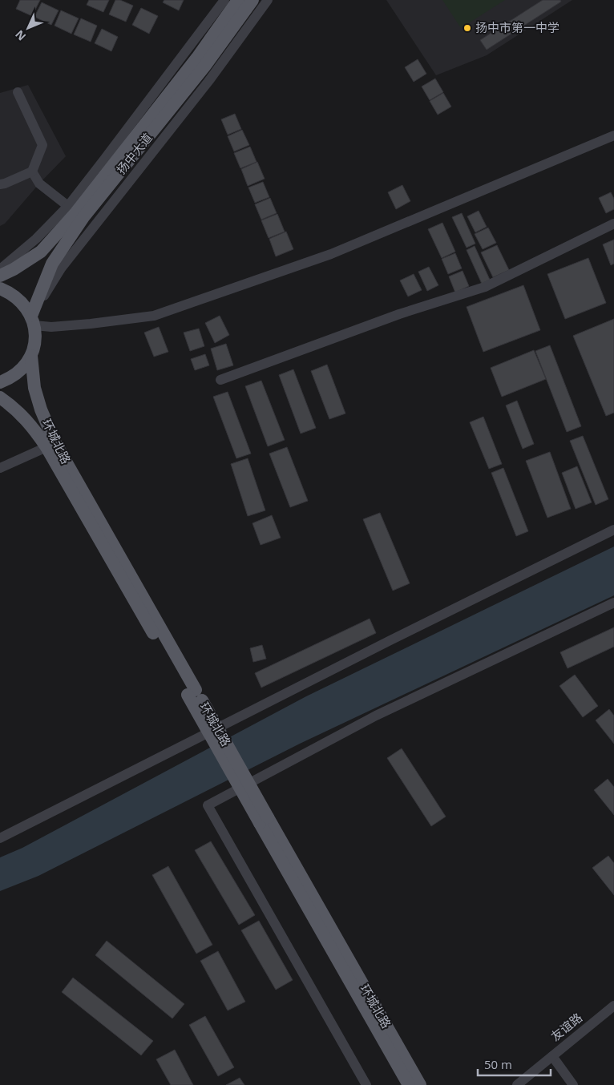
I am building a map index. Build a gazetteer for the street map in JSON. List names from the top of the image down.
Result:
{
  "streets": {
    "main road": ["扬中大道", "环城北路"],
    "street": ["友谊路"]
  },
  "places": ["扬中市第一中学"],
  "scale_bar": "50 m",
  "north": "bottom left"
}
